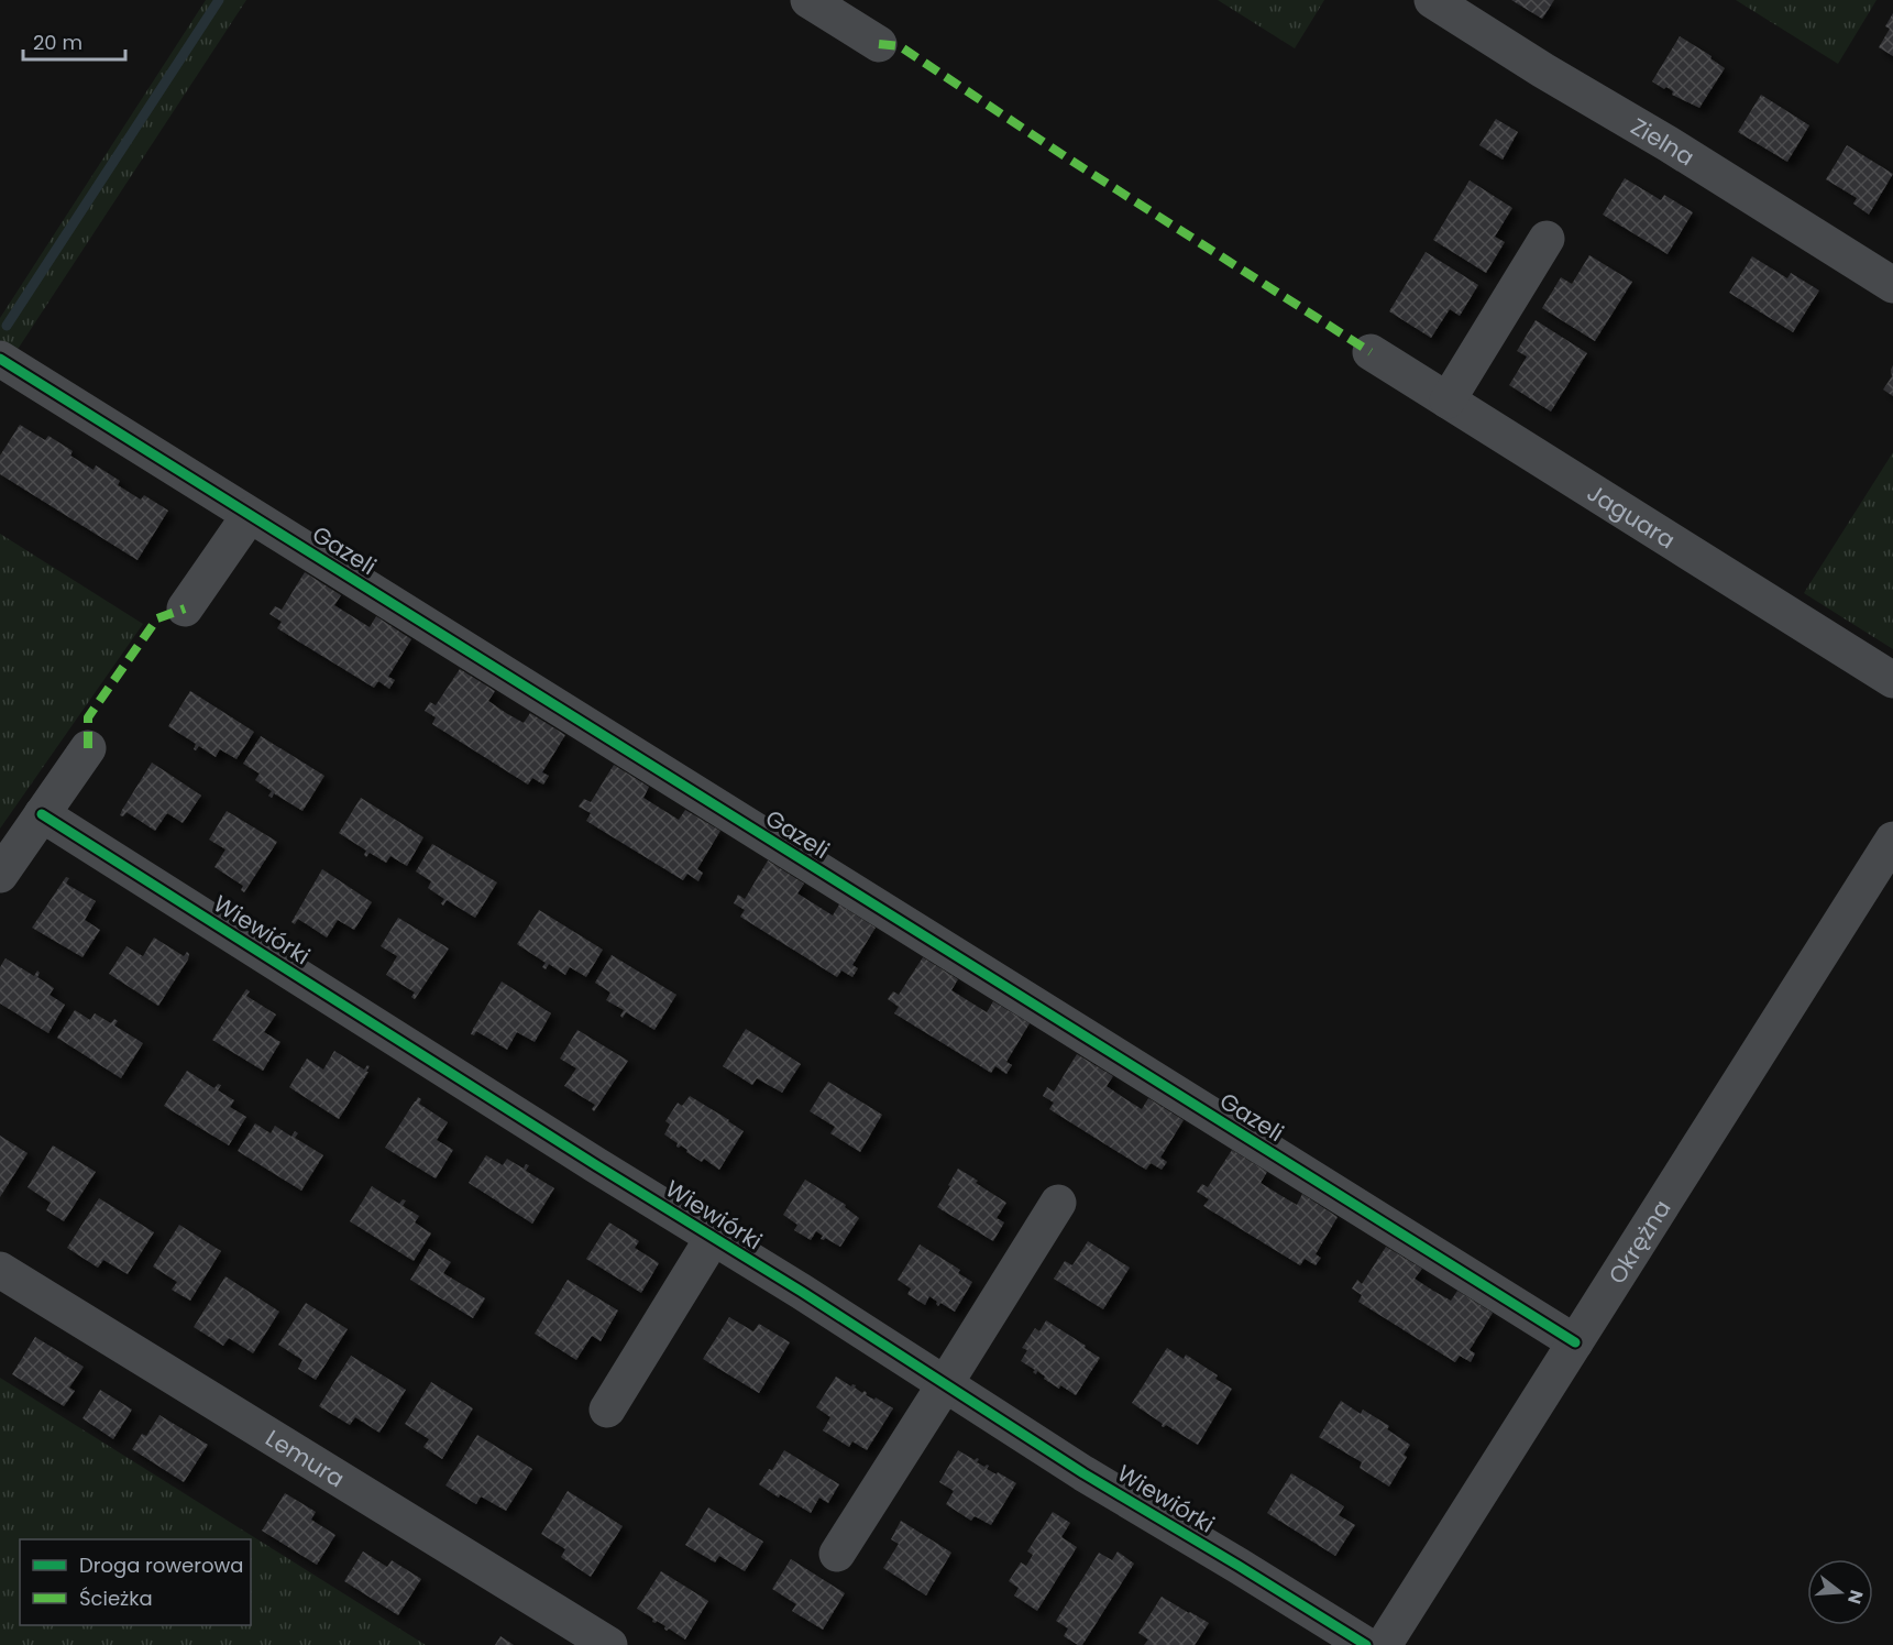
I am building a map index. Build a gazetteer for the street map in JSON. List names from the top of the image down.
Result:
{
  "streets": {
    "street": [
      "Zielna",
      "Jaguara",
      "Gazeli",
      "Wiewiórki",
      "Okrężna",
      "Lemura"
    ]
  },
  "crossings": [
    ["Gazeli", "Okrężna"]
  ],
  "legend": ["Droga rowerowa", "Ścieżka"],
  "scale_bar": "20 m",
  "north": "right"
}
